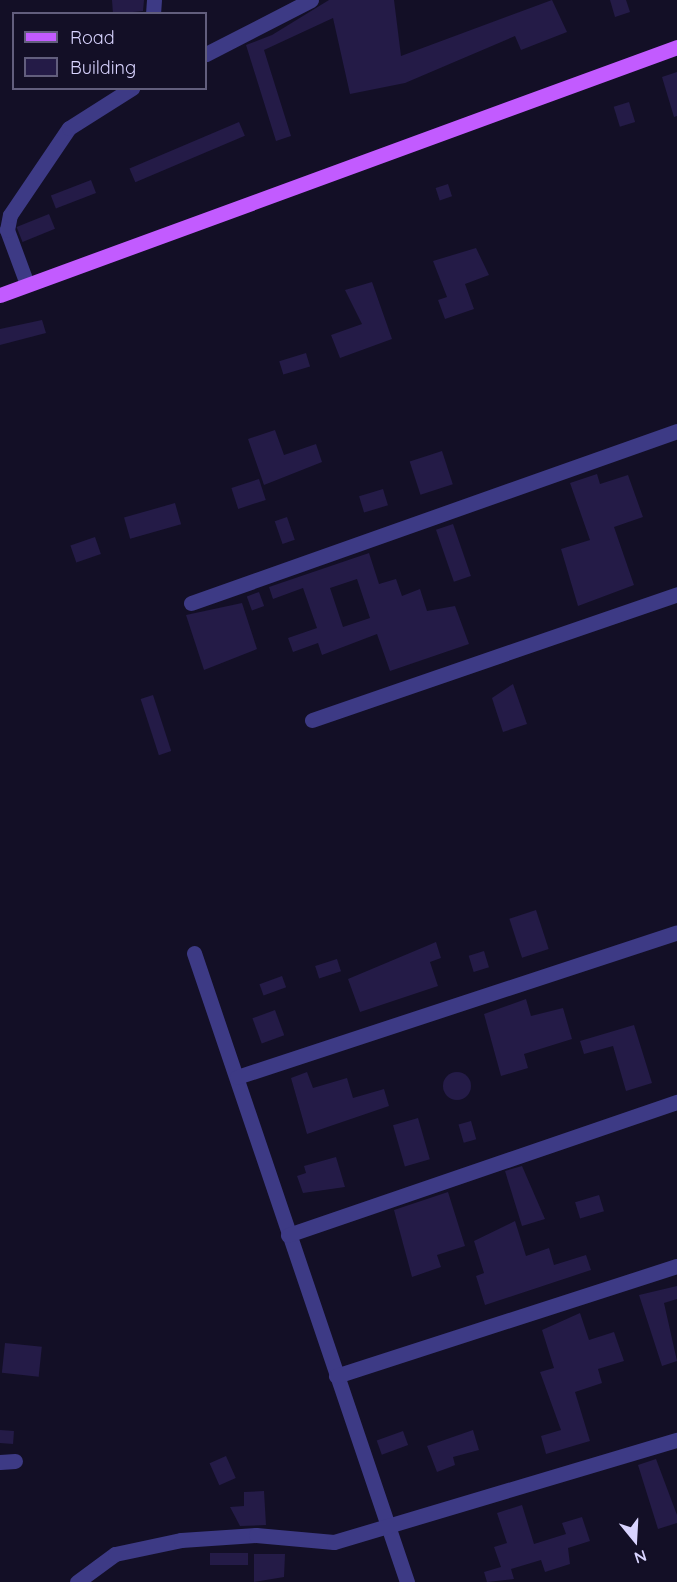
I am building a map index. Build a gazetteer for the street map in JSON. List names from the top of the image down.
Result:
{
  "legend": ["Road", "Building"],
  "north": "bottom"
}
